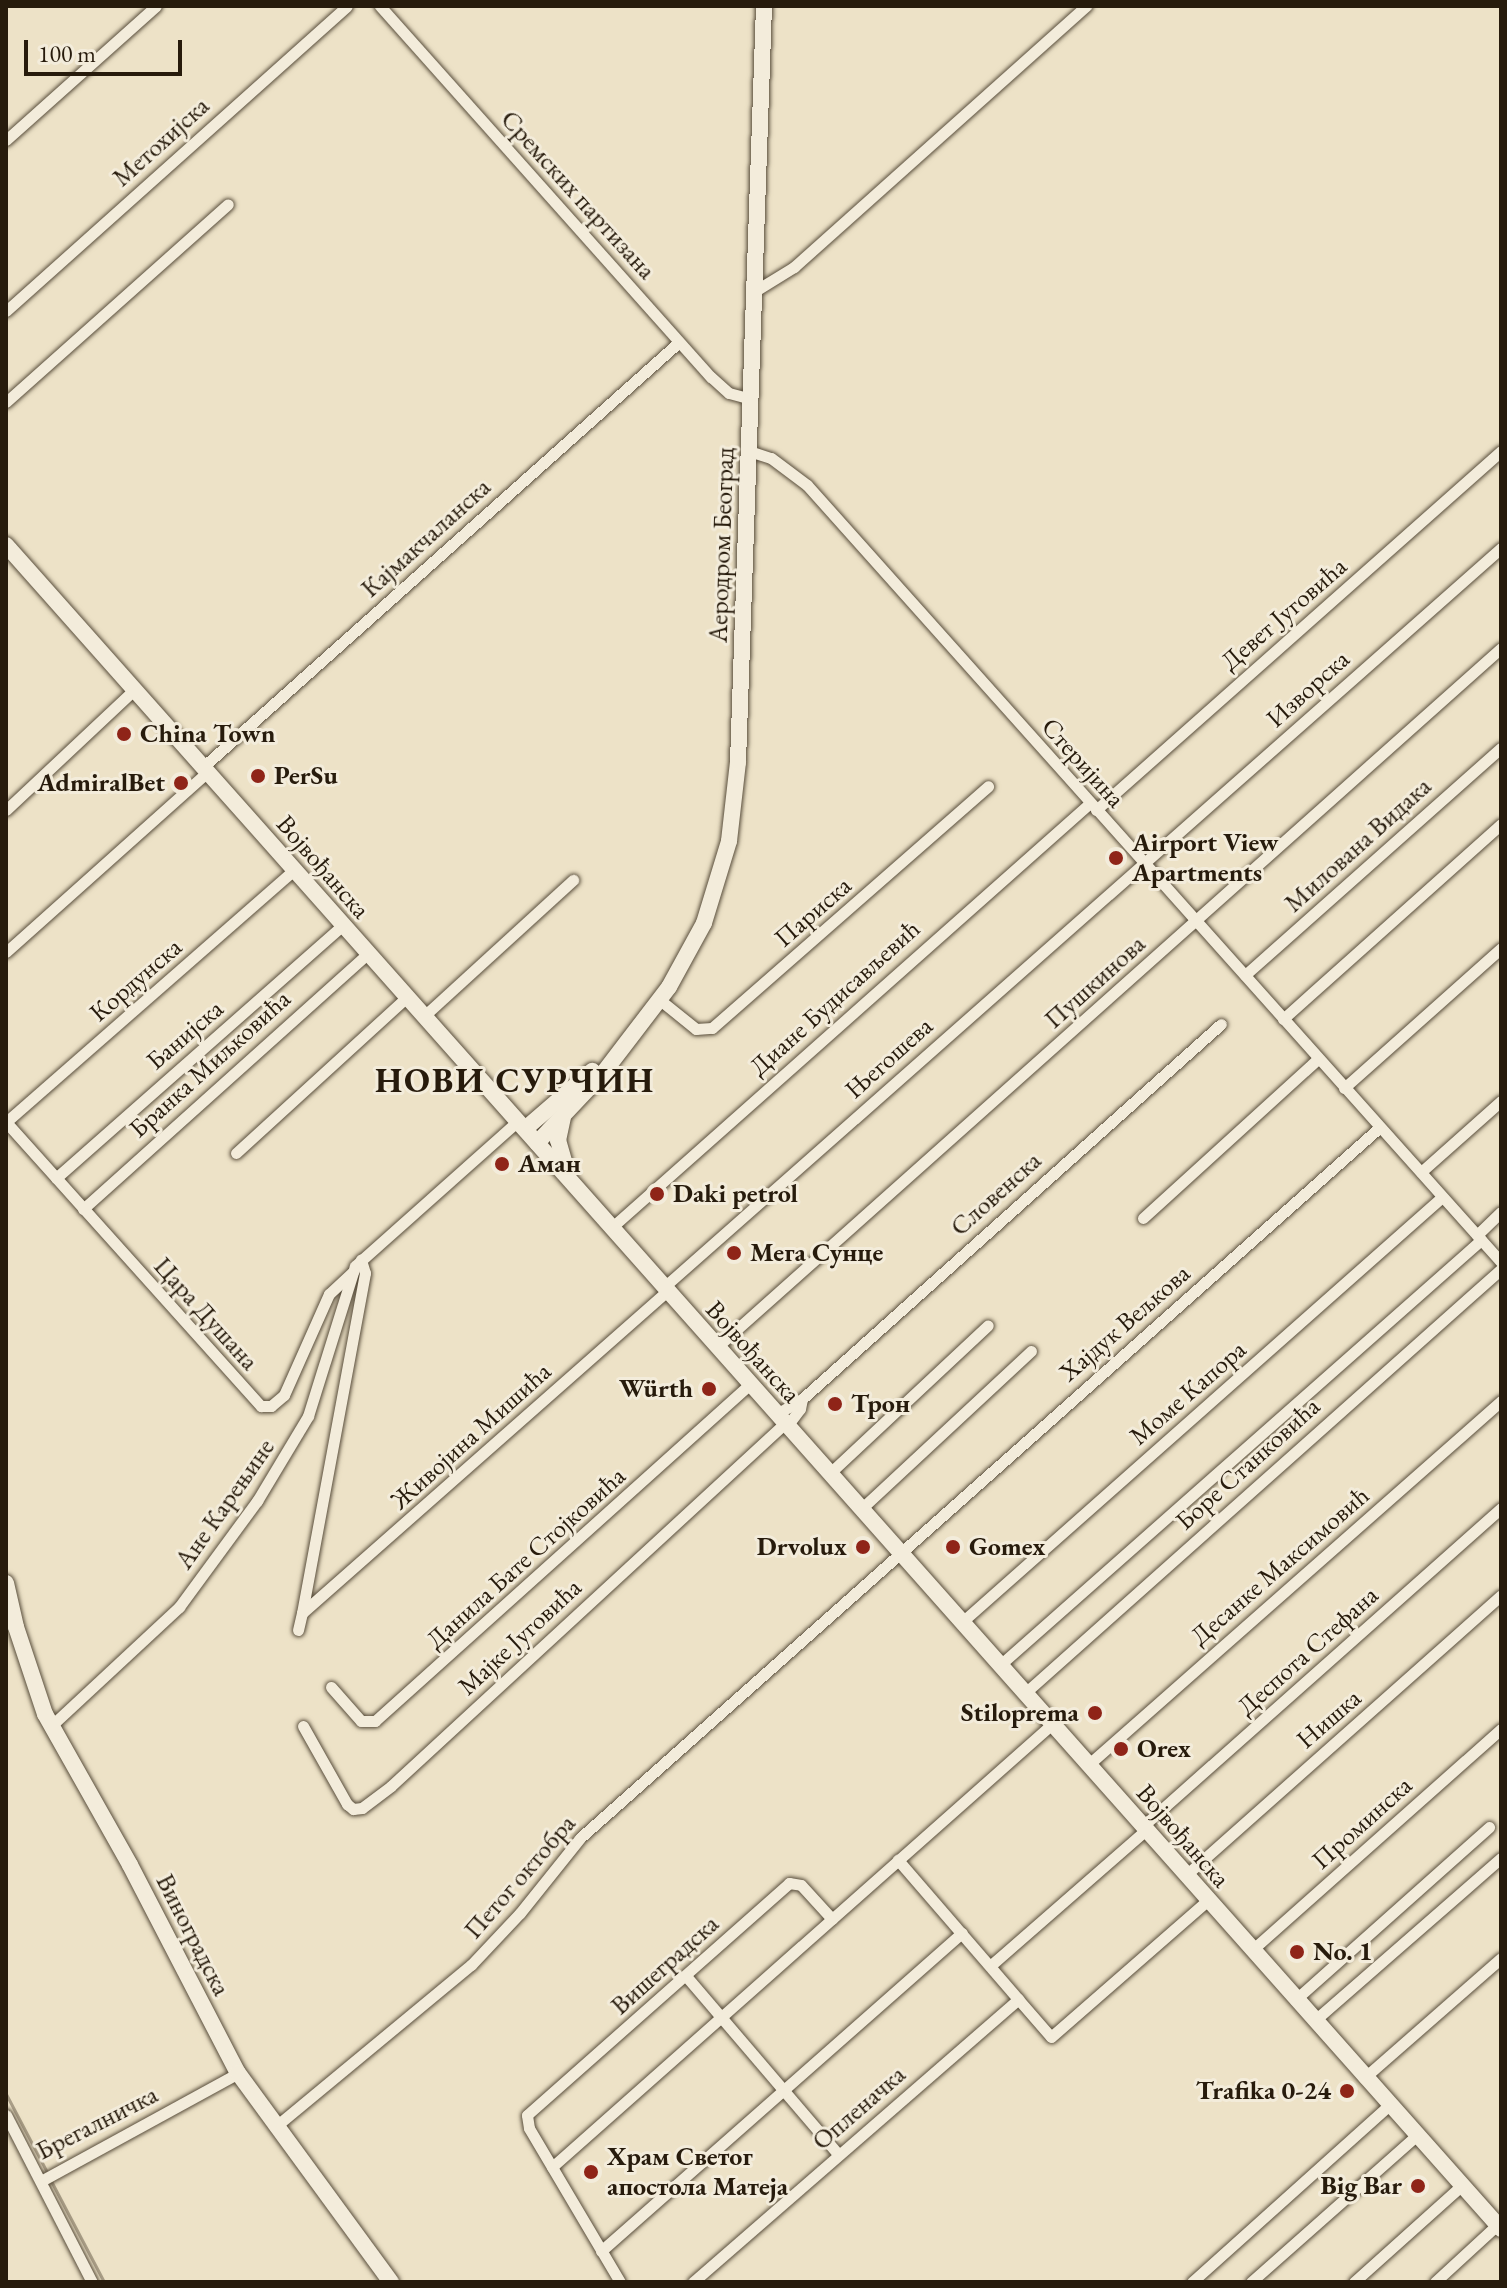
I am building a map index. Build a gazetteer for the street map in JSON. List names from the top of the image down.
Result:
{
  "streets": {
    "main road": ["Аеродром Београд", "Војвођанска", "Виноградска"],
    "street": [
      "Метохијска",
      "Сремских партизана",
      "Кајмакчаланска",
      "Девет Југовића",
      "Изворска",
      "Стеријина",
      "Милована Видака",
      "Париска",
      "Кордунска",
      "Пушкинова",
      "Диане Будисављевић",
      "Банијска",
      "Његошева",
      "Бранка Миљковића",
      "Словенска",
      "Цара Душана",
      "Хајдук Вељкова",
      "Моме Капора",
      "Живојина Мишића",
      "Боре Станковића",
      "Ане Карењине",
      "Данила Бате Стојковића",
      "Десанке Максимовић",
      "Мајке Југовића",
      "Деспота Стефана",
      "Нишка",
      "Проминска",
      "Петог октобра",
      "Вишеградска",
      "Опленачка",
      "Брегалничка"
    ]
  },
  "crossings": [
    ["Сремских партизана", "Кајмакчаланска"],
    ["Сремских партизана", "Аеродром Београд"],
    ["Кајмакчаланска", "Војвођанска"],
    ["Аеродром Београд", "Стеријина"],
    ["Аеродром Београд", "Војвођанска"],
    ["Аеродром Београд", "Париска"],
    ["Аеродром Београд", "Ане Карењине"],
    ["Девет Југовића", "Стеријина"],
    ["Девет Југовића", "Диане Будисављевић"],
    ["Изворска", "Стеријина"],
    ["Изворска", "Његошева"],
    ["Стеријина", "Милована Видака"],
    ["Стеријина", "Пушкинова"],
    ["Стеријина", "Диане Будисављевић"],
    ["Стеријина", "Његошева"],
    ["Стеријина", "Хајдук Вељкова"],
    ["Стеријина", "Моме Капора"],
    ["Војвођанска", "Кордунска"],
    ["Војвођанска", "Пушкинова"],
    ["Војвођанска", "Диане Будисављевић"],
    ["Војвођанска", "Банијска"],
    ["Војвођанска", "Његошева"],
    ["Војвођанска", "Бранка Миљковића"],
    ["Војвођанска", "Словенска"],
    ["Војвођанска", "Хајдук Вељкова"],
    ["Војвођанска", "Моме Капора"],
    ["Војвођанска", "Живојина Мишића"],
    ["Војвођанска", "Боре Станковића"],
    ["Војвођанска", "Ане Карењине"],
    ["Војвођанска", "Данила Бате Стојковића"],
    ["Војвођанска", "Десанке Максимовић"],
    ["Војвођанска", "Мајке Југовића"],
    ["Војвођанска", "Деспота Стефана"],
    ["Војвођанска", "Нишка"],
    ["Војвођанска", "Проминска"],
    ["Војвођанска", "Петог октобра"],
    ["Кордунска", "Цара Душана"],
    ["Банијска", "Цара Душана"],
    ["Његошева", "Живојина Мишића"],
    ["Бранка Миљковића", "Цара Душана"],
    ["Словенска", "Мајке Југовића"],
    ["Цара Душана", "Ане Карењине"],
    ["Хајдук Вељкова", "Петог октобра"],
    ["Ане Карењине", "Виноградска"],
    ["Петог октобра", "Виноградска"],
    ["Виноградска", "Брегалничка"]
  ],
  "districts": ["НОВИ СУРЧИН"],
  "places": [
    "China Town",
    "PerSu",
    "AdmiralBet",
    "Airport View Apartments",
    "Аман",
    "Daki petrol",
    "Мега Сунце",
    "Würth",
    "Трон",
    "Drvolux",
    "Gomex",
    "Stiloprema",
    "Orex",
    "No. 1",
    "Trafika 0-24",
    "Храм Светог апостола Матеја",
    "Big Bar"
  ],
  "scale_bar": "100 m"
}
